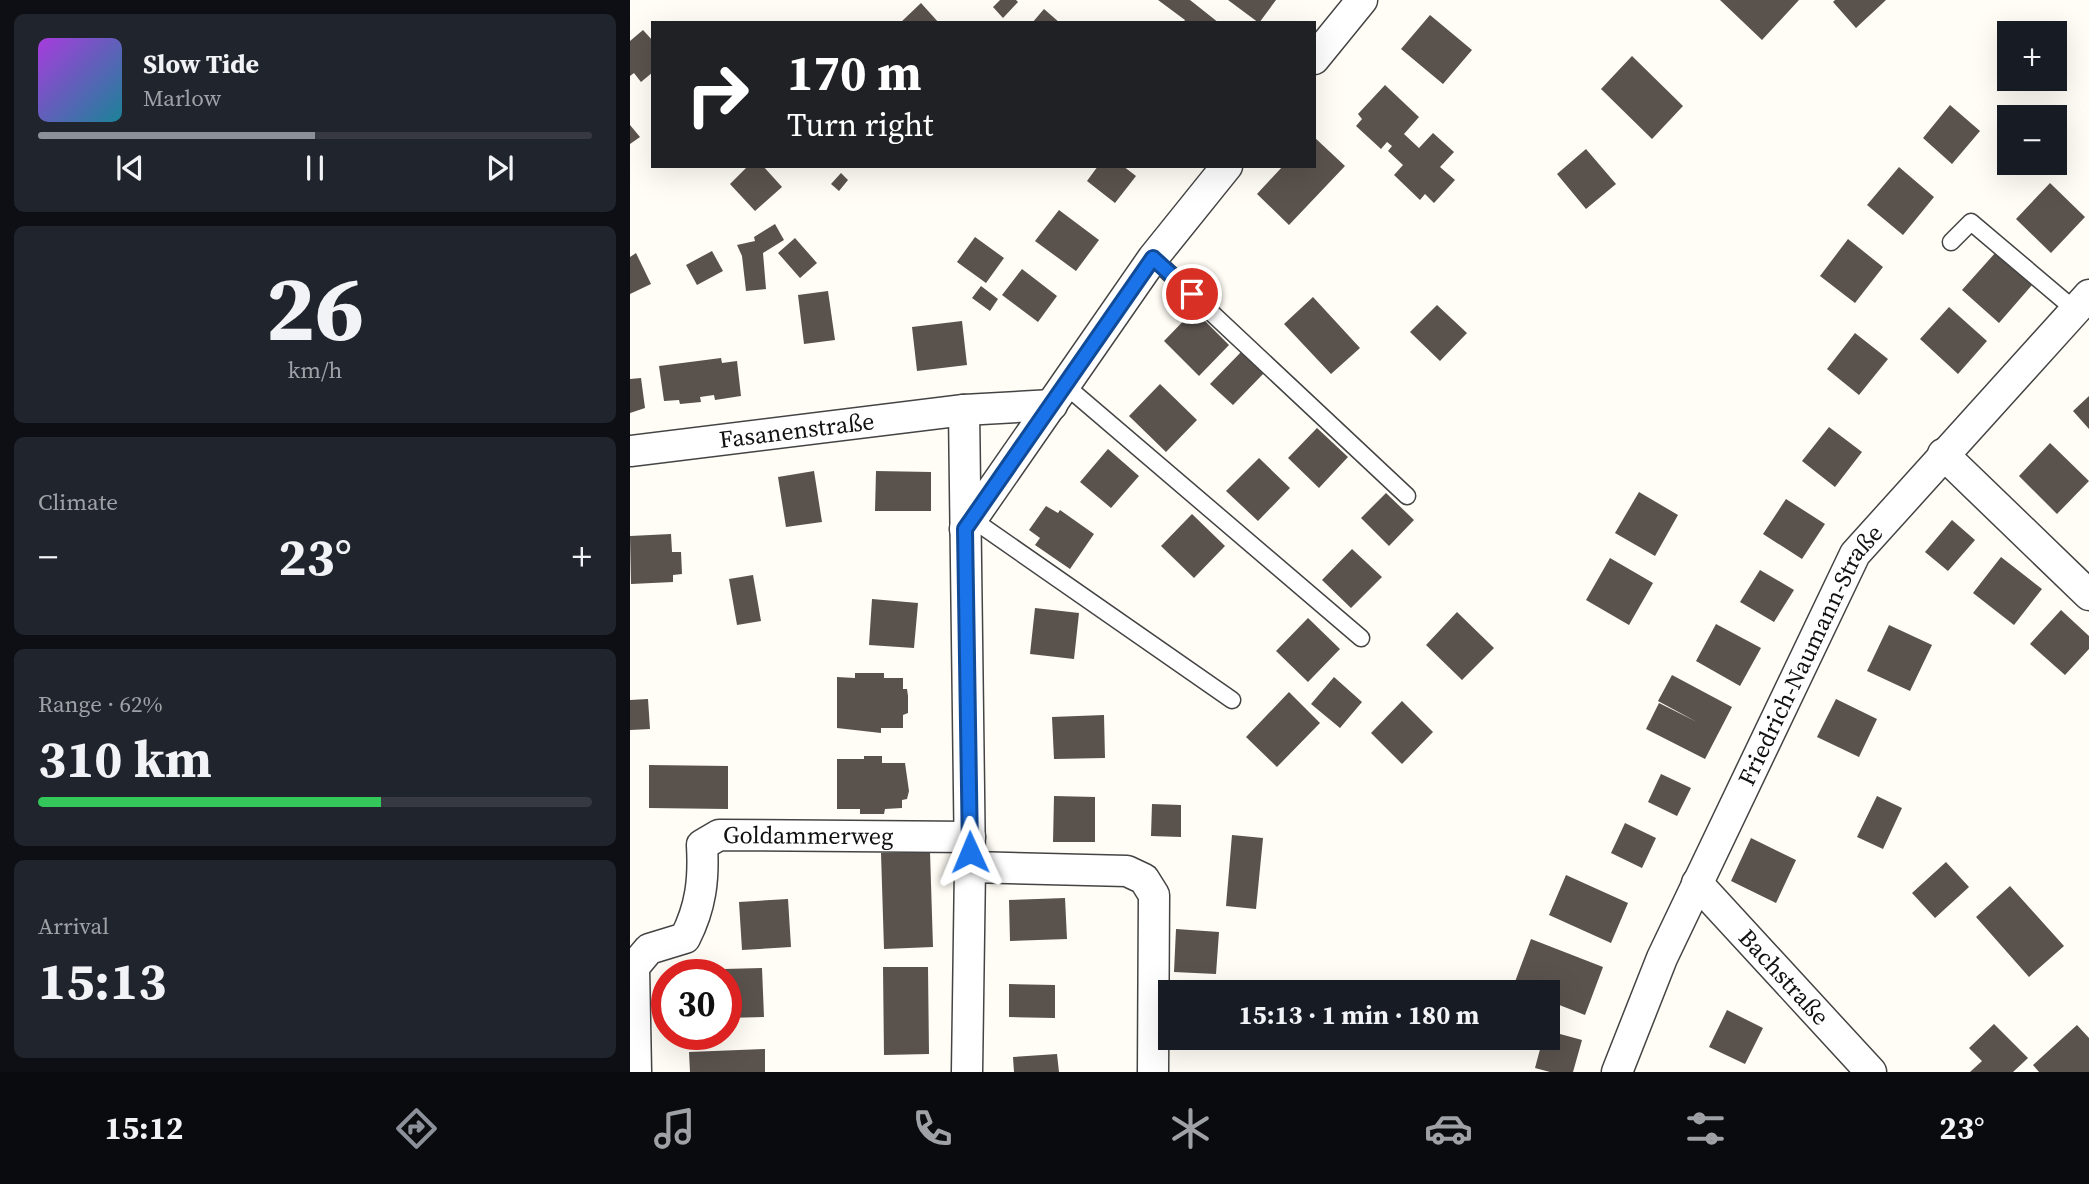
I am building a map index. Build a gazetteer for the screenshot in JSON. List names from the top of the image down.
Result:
{
  "streets": {
    "street": [
      "Fasanenstraße",
      "Friedrich-Naumann-Straße",
      "Goldammerweg",
      "Bachstraße"
    ]
  },
  "crossings": [
    ["Friedrich-Naumann-Straße", "Bachstraße"]
  ],
  "page": {
    "map_buttons": ["+", "−"],
    "turn": ["170 m", "Turn right"],
    "song": ["Slow Tide", "Marlow"],
    "tile": [
      ["26", "km/h"],
      "Climate",
      ["Range · 62%", "310 km"],
      ["Arrival", "15:13"]
    ],
    "heat": ["−", "23°", "+"],
    "limit": "30",
    "trip": "15:13 · 1 min · 180 m",
    "tabs": ["15:12", "23°"]
  }
}
